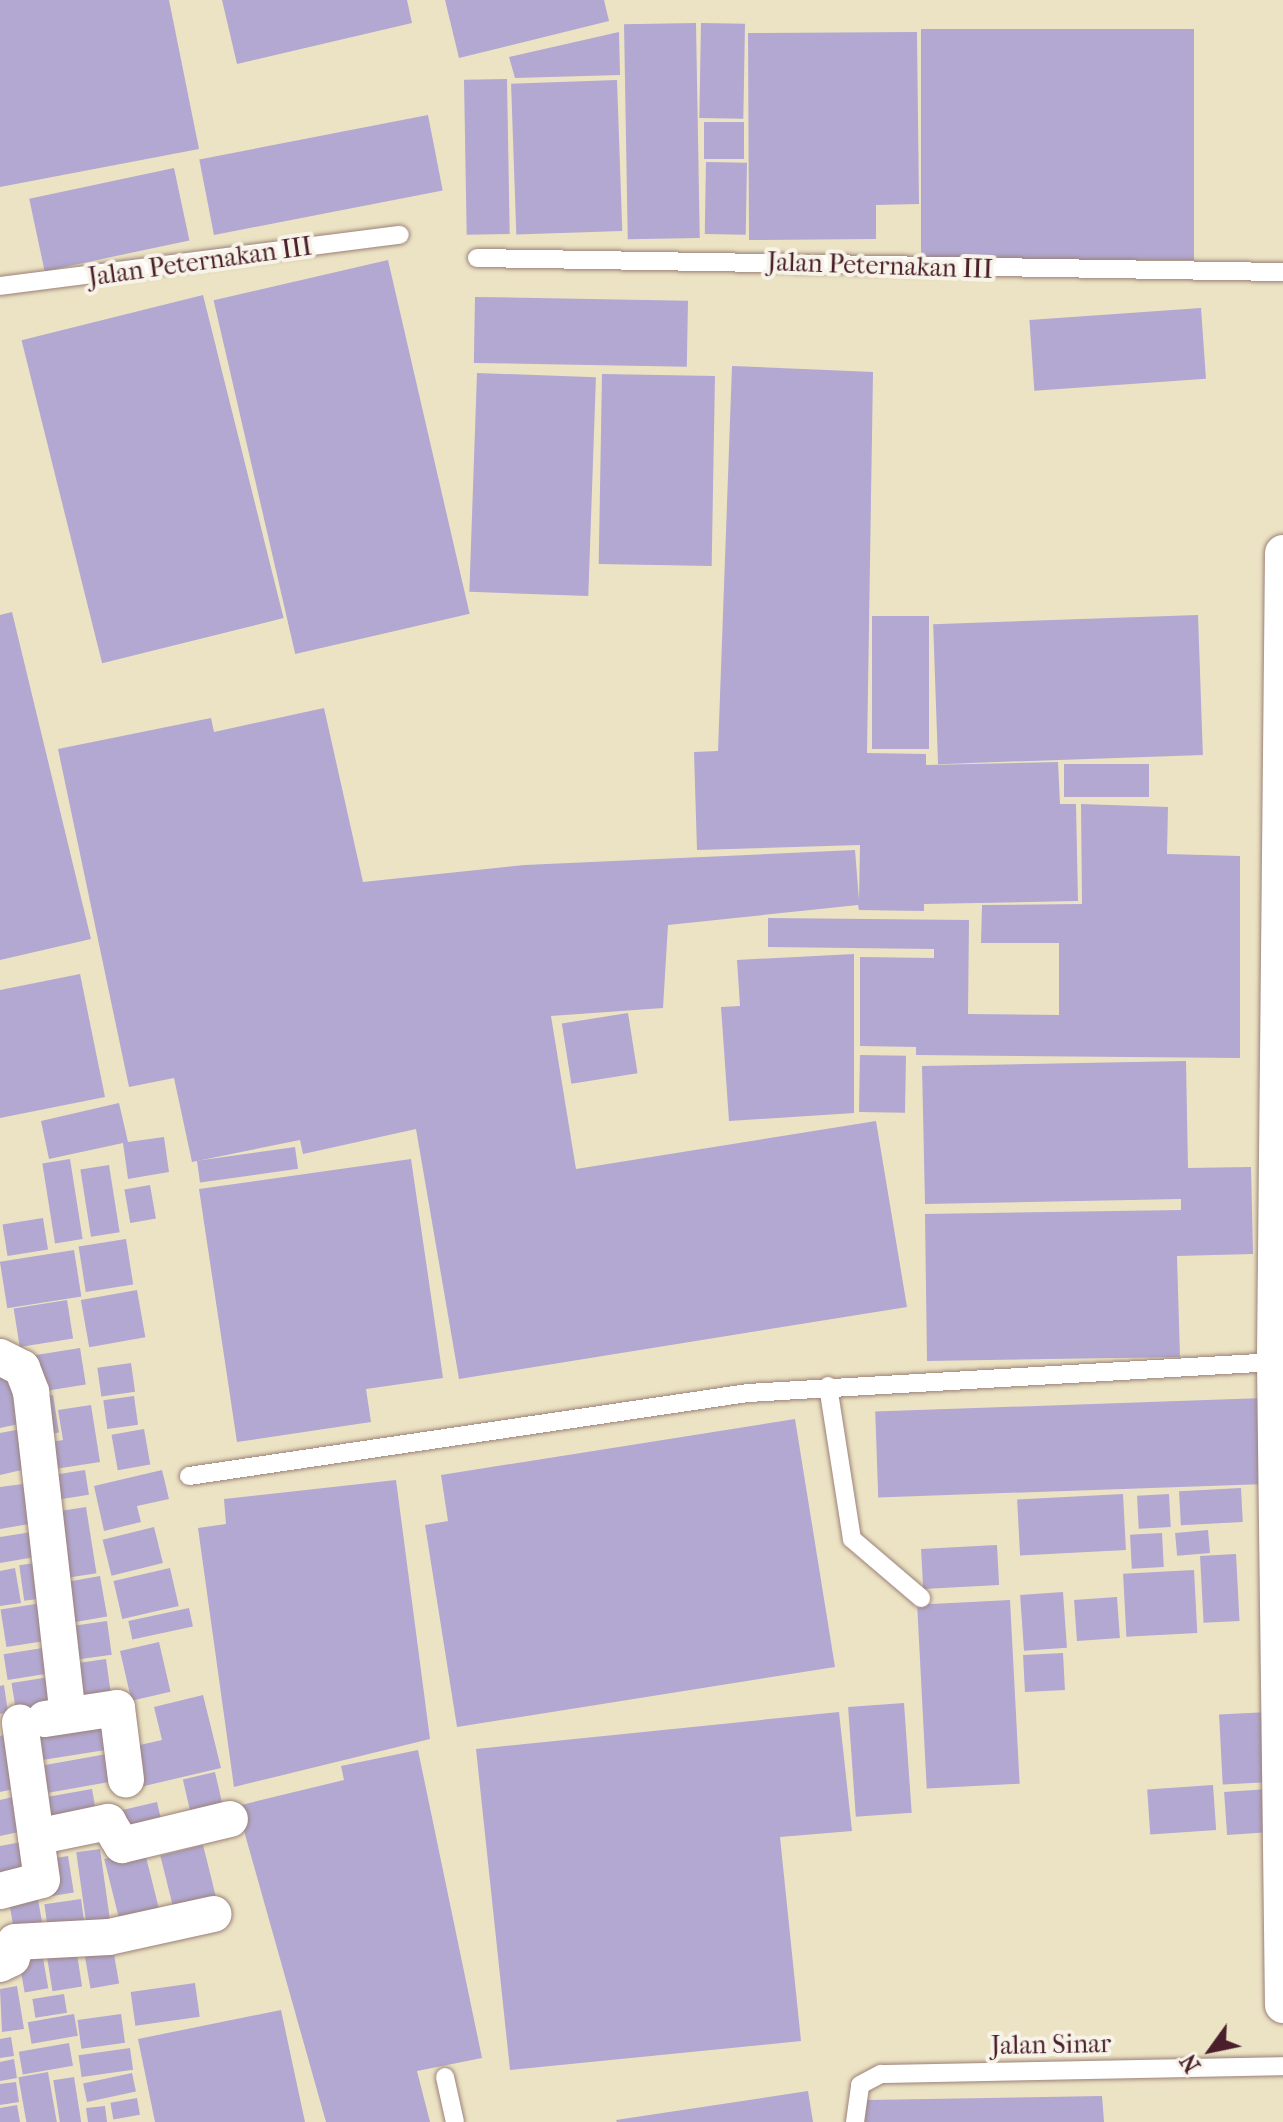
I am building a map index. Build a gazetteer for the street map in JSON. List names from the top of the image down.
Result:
{
  "streets": {
    "lane": ["Jalan Peternakan III", "Jalan Sinar"]
  },
  "north": "bottom left"
}
